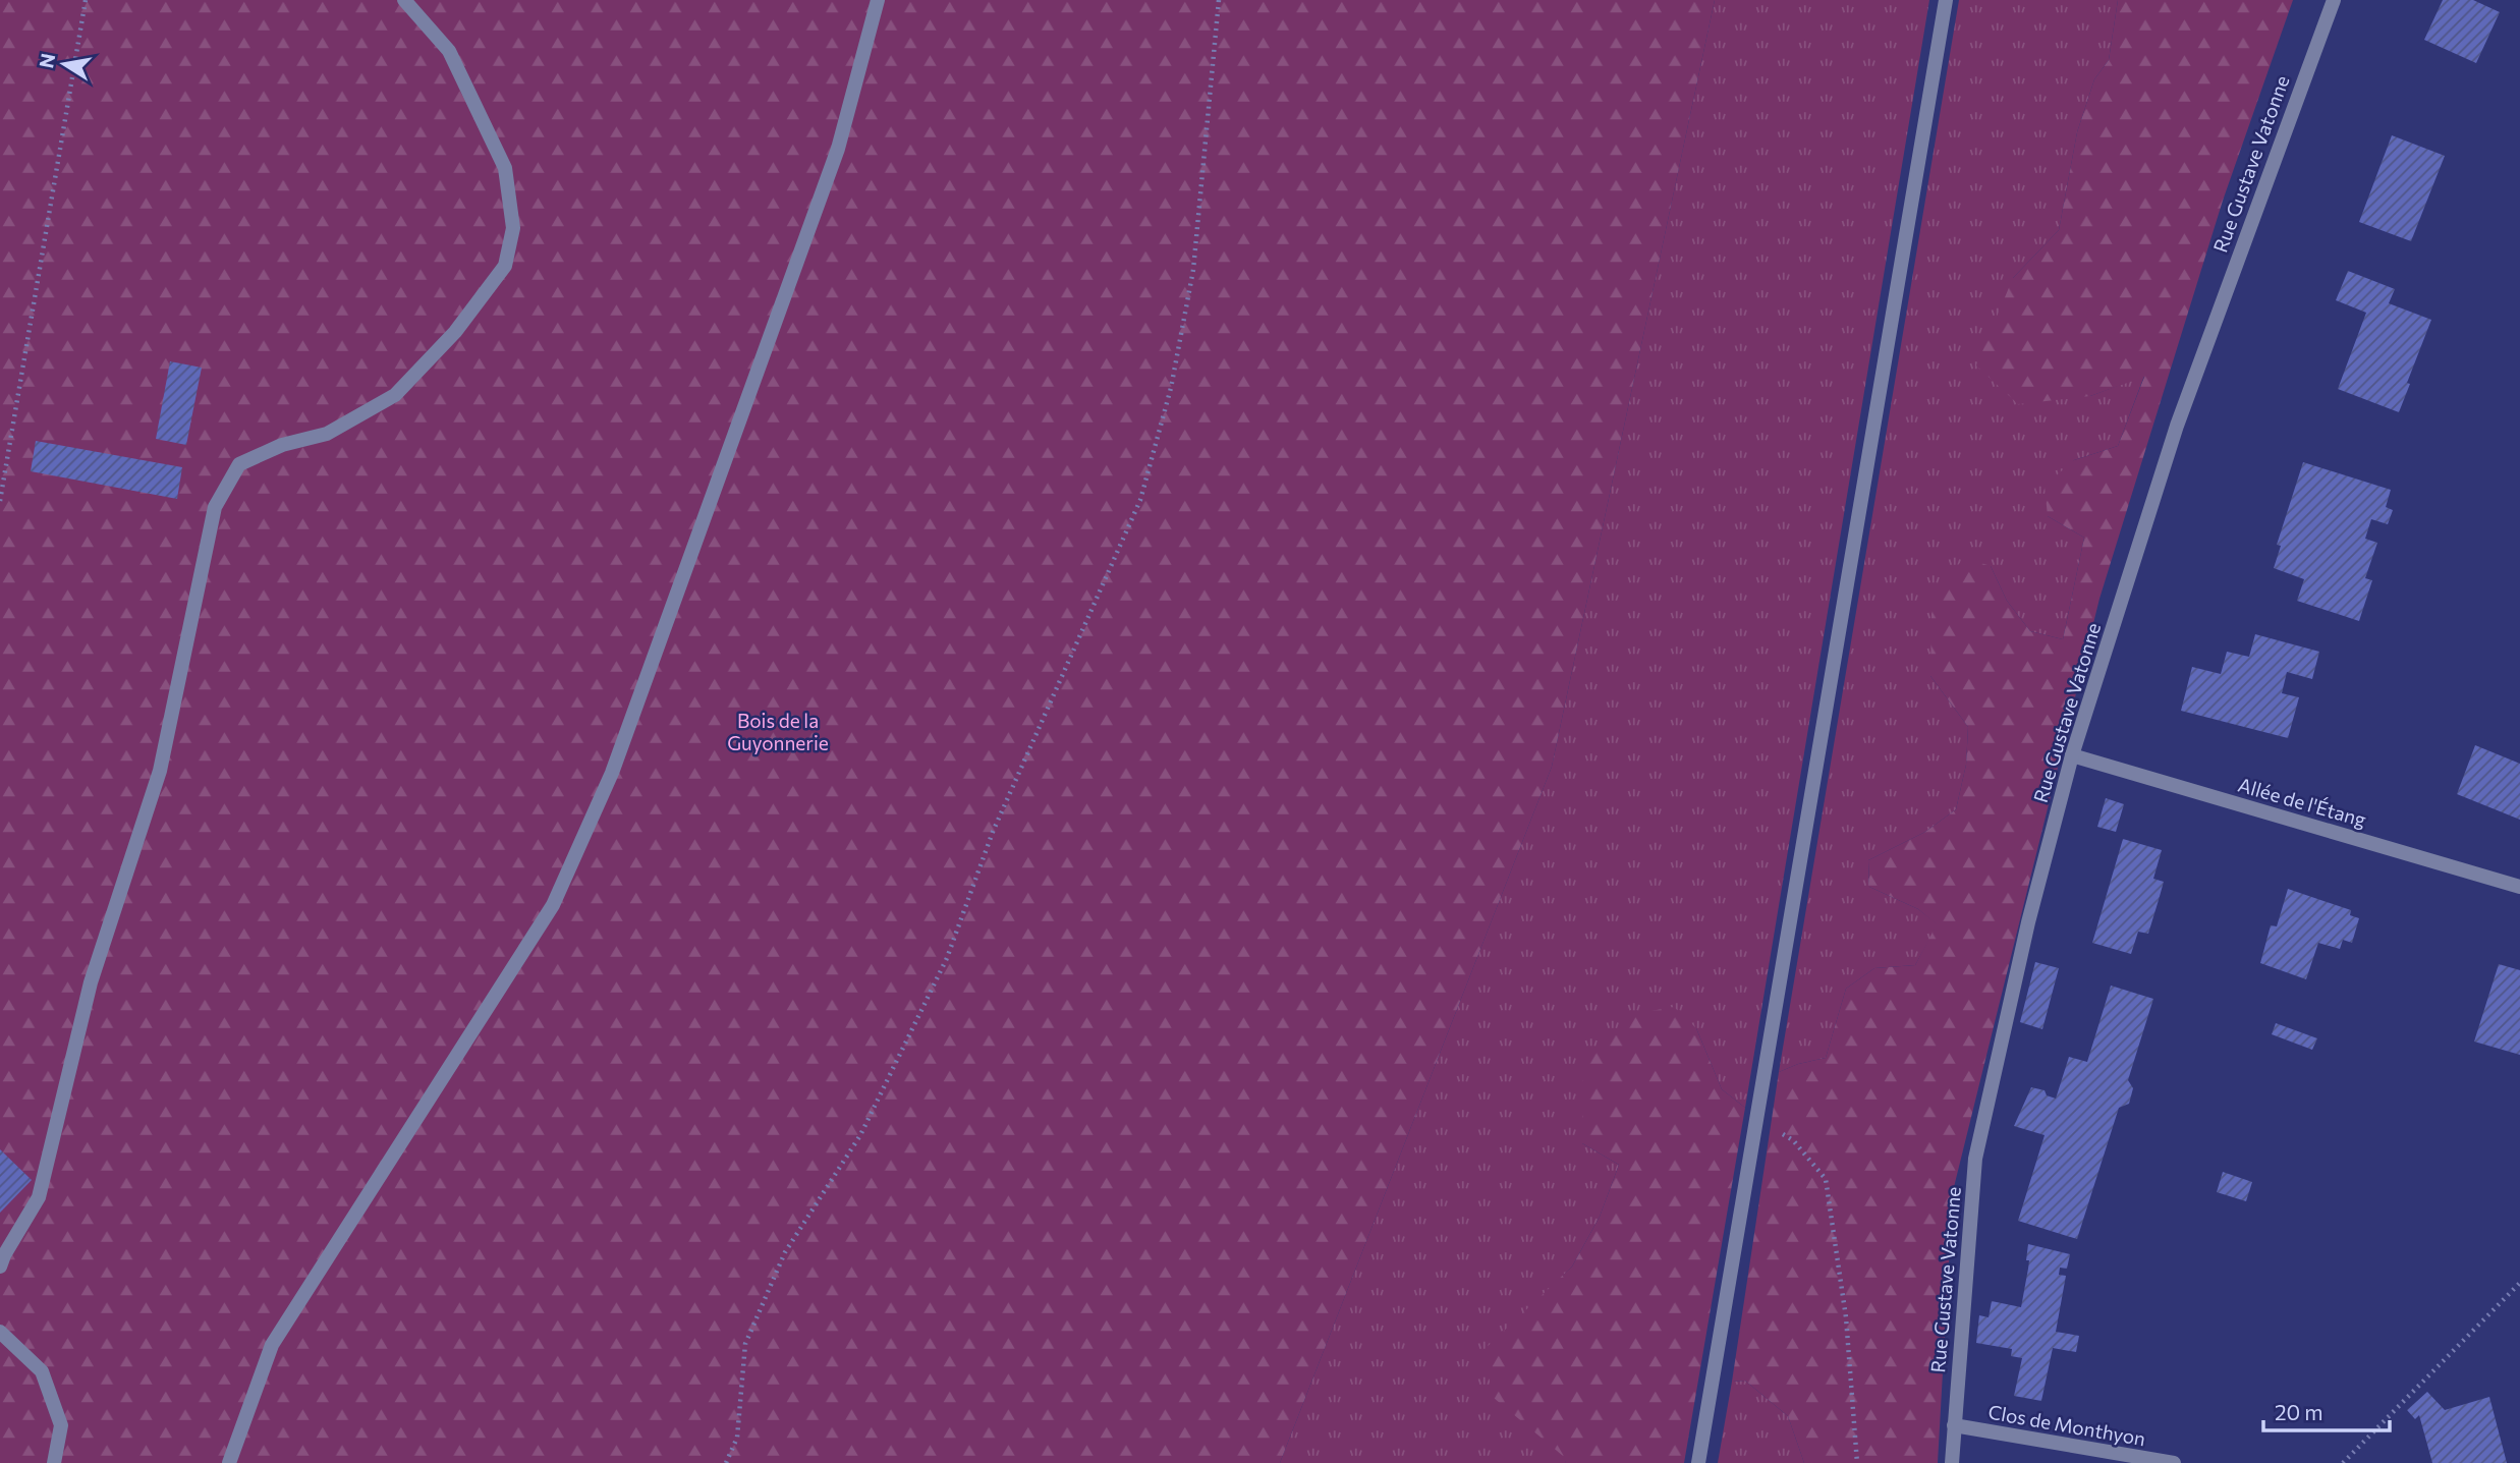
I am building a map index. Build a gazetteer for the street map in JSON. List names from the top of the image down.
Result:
{
  "streets": {
    "street": ["Rue Gustave Vatonne", "Allée de l'Étang", "Clos de Monthyon"]
  },
  "crossings": [
    ["Rue Gustave Vatonne", "Allée de l'Étang"],
    ["Rue Gustave Vatonne", "Clos de Monthyon"]
  ],
  "parks": ["Bois de la Guyonnerie"],
  "scale_bar": "20 m",
  "north": "left"
}
